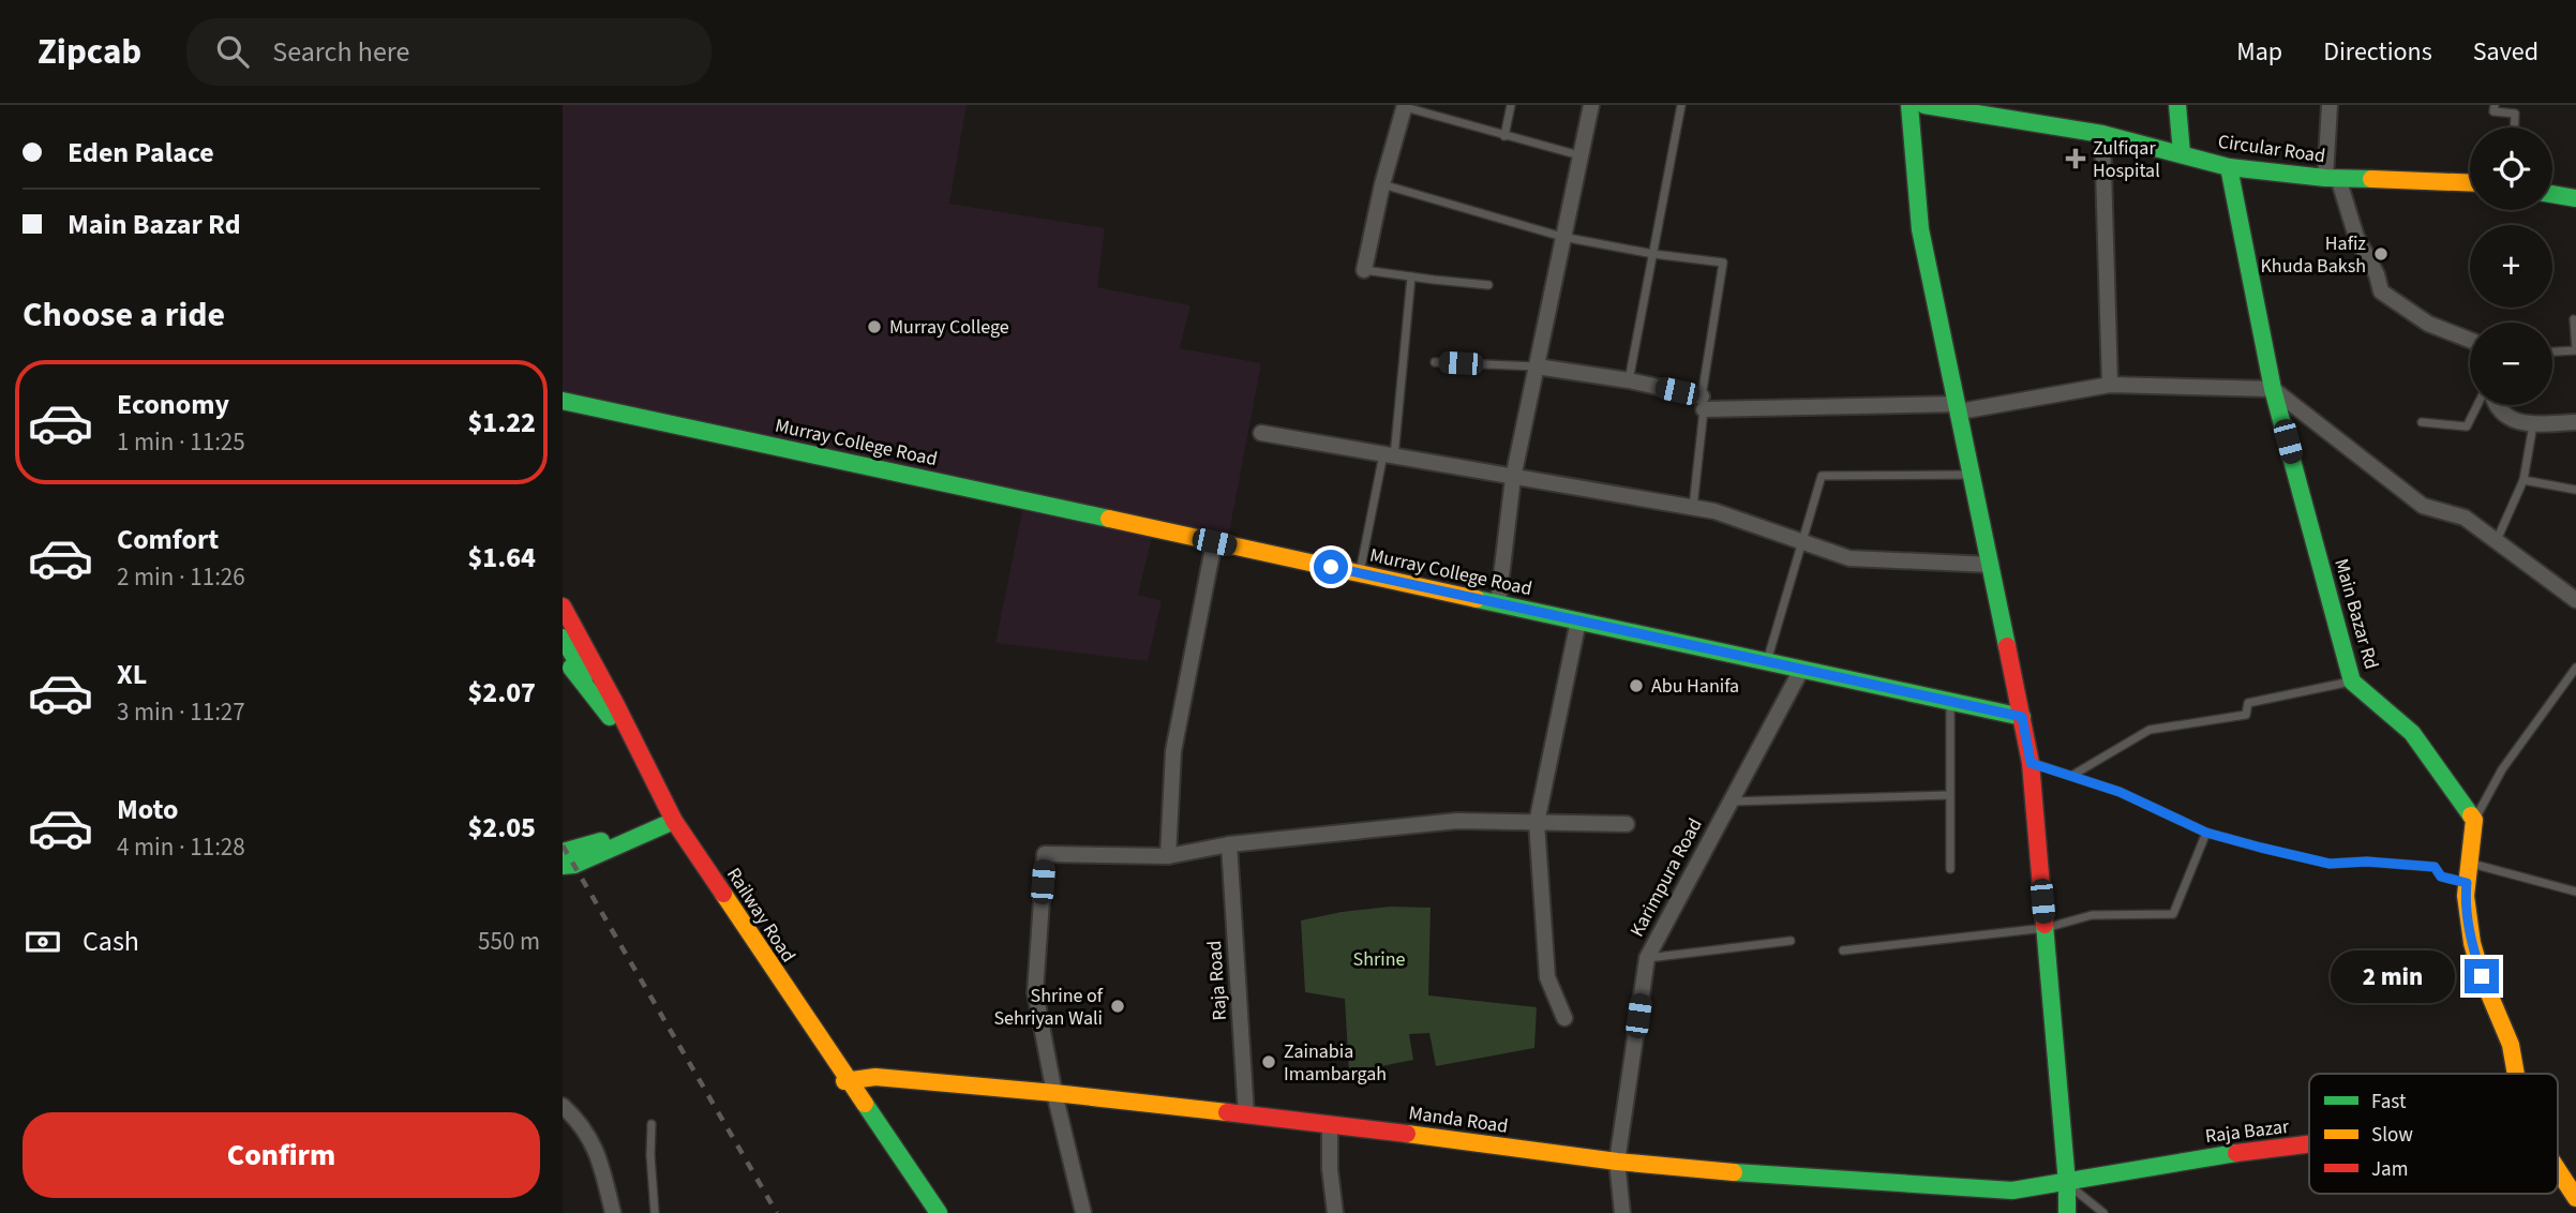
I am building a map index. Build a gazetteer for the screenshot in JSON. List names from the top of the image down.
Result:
{
  "streets": {
    "street": [
      "Circular Road",
      "Murray College Road",
      "Main Bazar Rd",
      "Karimpura Road",
      "Railway Road",
      "Raja Road",
      "Manda Road",
      "Raja Bazar"
    ]
  },
  "crossings": [
    ["Circular Road", "Main Bazar Rd"],
    ["Murray College Road", "Karimpura Road"],
    ["Karimpura Road", "Manda Road"],
    ["Railway Road", "Manda Road"],
    ["Raja Road", "Manda Road"],
    ["Manda Road", "Raja Bazar"]
  ],
  "parks": ["Shrine"],
  "places": {
    "health": ["Zulfiqar Hospital"],
    "other": [
      "Hafiz Khuda Baksh",
      "Murray College",
      "Abu Hanifa",
      "Shrine of Sehriyan Wali",
      "Zainabia Imambargah"
    ]
  },
  "legend": ["Fast", "Slow", "Jam"],
  "page": {
    "header": "Zipcab",
    "search": "Search here",
    "nav": ["Map", "Directions", "Saved"],
    "banner": ["Eden Palace", "Main Bazar Rd"],
    "map_buttons": ["+", "−"],
    "heading": "Choose a ride",
    "list": [
      {
        "name": "Economy",
        "note": "1 min · 11:25",
        "value": "$1.22"
      },
      {
        "name": "Comfort",
        "note": "2 min · 11:26",
        "value": "$1.64"
      },
      {
        "name": "XL",
        "note": "3 min · 11:27",
        "value": "$2.07"
      },
      {
        "name": "Moto",
        "note": "4 min · 11:28",
        "value": "$2.05"
      }
    ],
    "pay": ["Cash", "550 m"],
    "bubble": "2 min",
    "buttons": "Confirm"
  }
}
